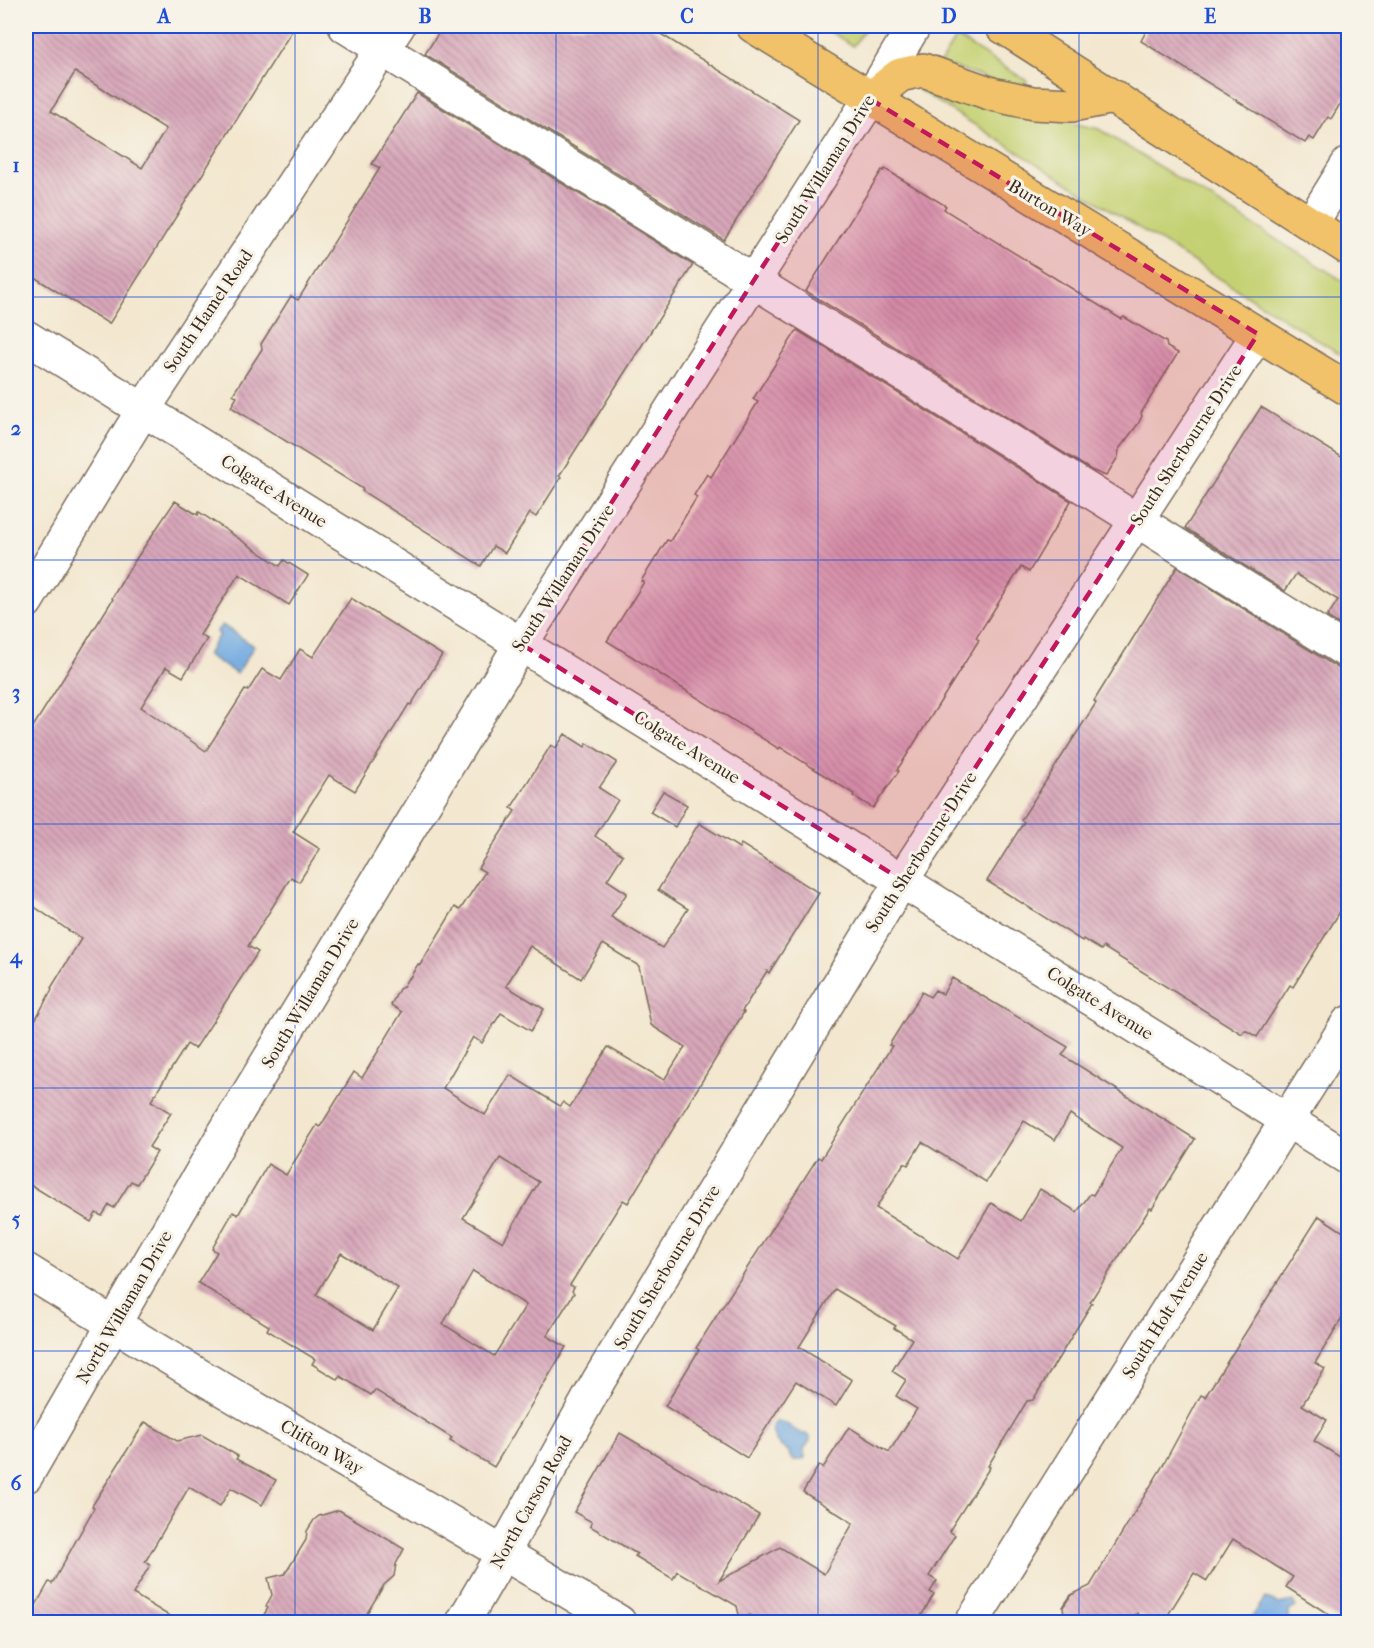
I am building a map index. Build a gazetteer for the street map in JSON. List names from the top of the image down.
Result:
{
  "streets": {
    "main road": ["Burton Way"],
    "street": [
      "South Willaman Drive",
      "South Hamel Road",
      "South Sherbourne Drive",
      "Colgate Avenue",
      "North Willaman Drive",
      "South Holt Avenue",
      "Clifton Way",
      "North Carson Road"
    ]
  },
  "crossings": [
    ["South Willaman Drive", "Burton Way"],
    ["South Willaman Drive", "Colgate Avenue"],
    ["South Willaman Drive", "North Willaman Drive"],
    ["Burton Way", "South Sherbourne Drive"],
    ["South Hamel Road", "Colgate Avenue"],
    ["South Sherbourne Drive", "Colgate Avenue"],
    ["South Sherbourne Drive", "North Carson Road"],
    ["Colgate Avenue", "South Holt Avenue"],
    ["North Willaman Drive", "Clifton Way"],
    ["Clifton Way", "North Carson Road"]
  ],
  "grid": {
    "columns": [
      "A",
      "B",
      "C",
      "D",
      "E"
    ],
    "rows": [
      "1",
      "2",
      "3",
      "4",
      "5",
      "6"
    ]
  }
}
